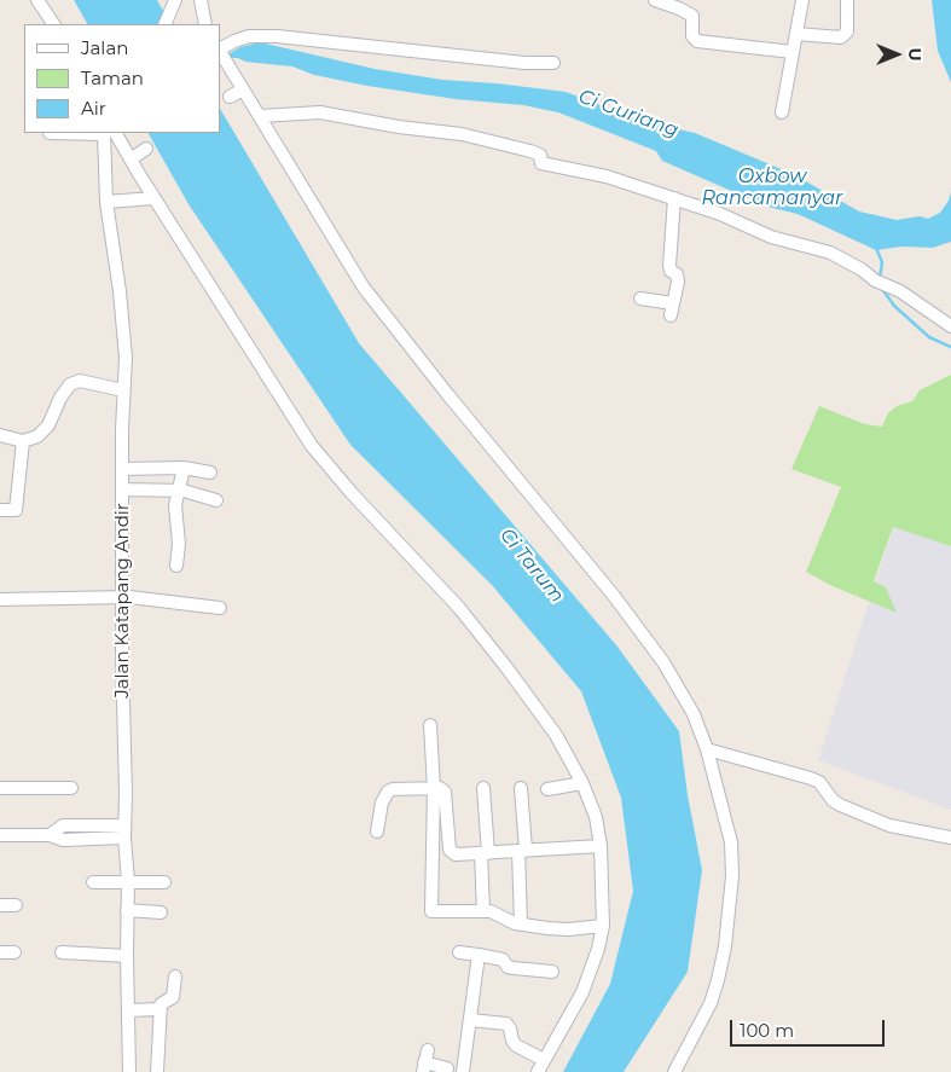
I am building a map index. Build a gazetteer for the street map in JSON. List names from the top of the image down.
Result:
{
  "streets": {
    "street": ["Jalan Katapang Andir"]
  },
  "water": ["Ci Guriang", "Oxbow Rancamanyar", "Ci Tarum"],
  "legend": ["Jalan", "Taman", "Air"],
  "scale_bar": "100 m",
  "north": "right"
}
